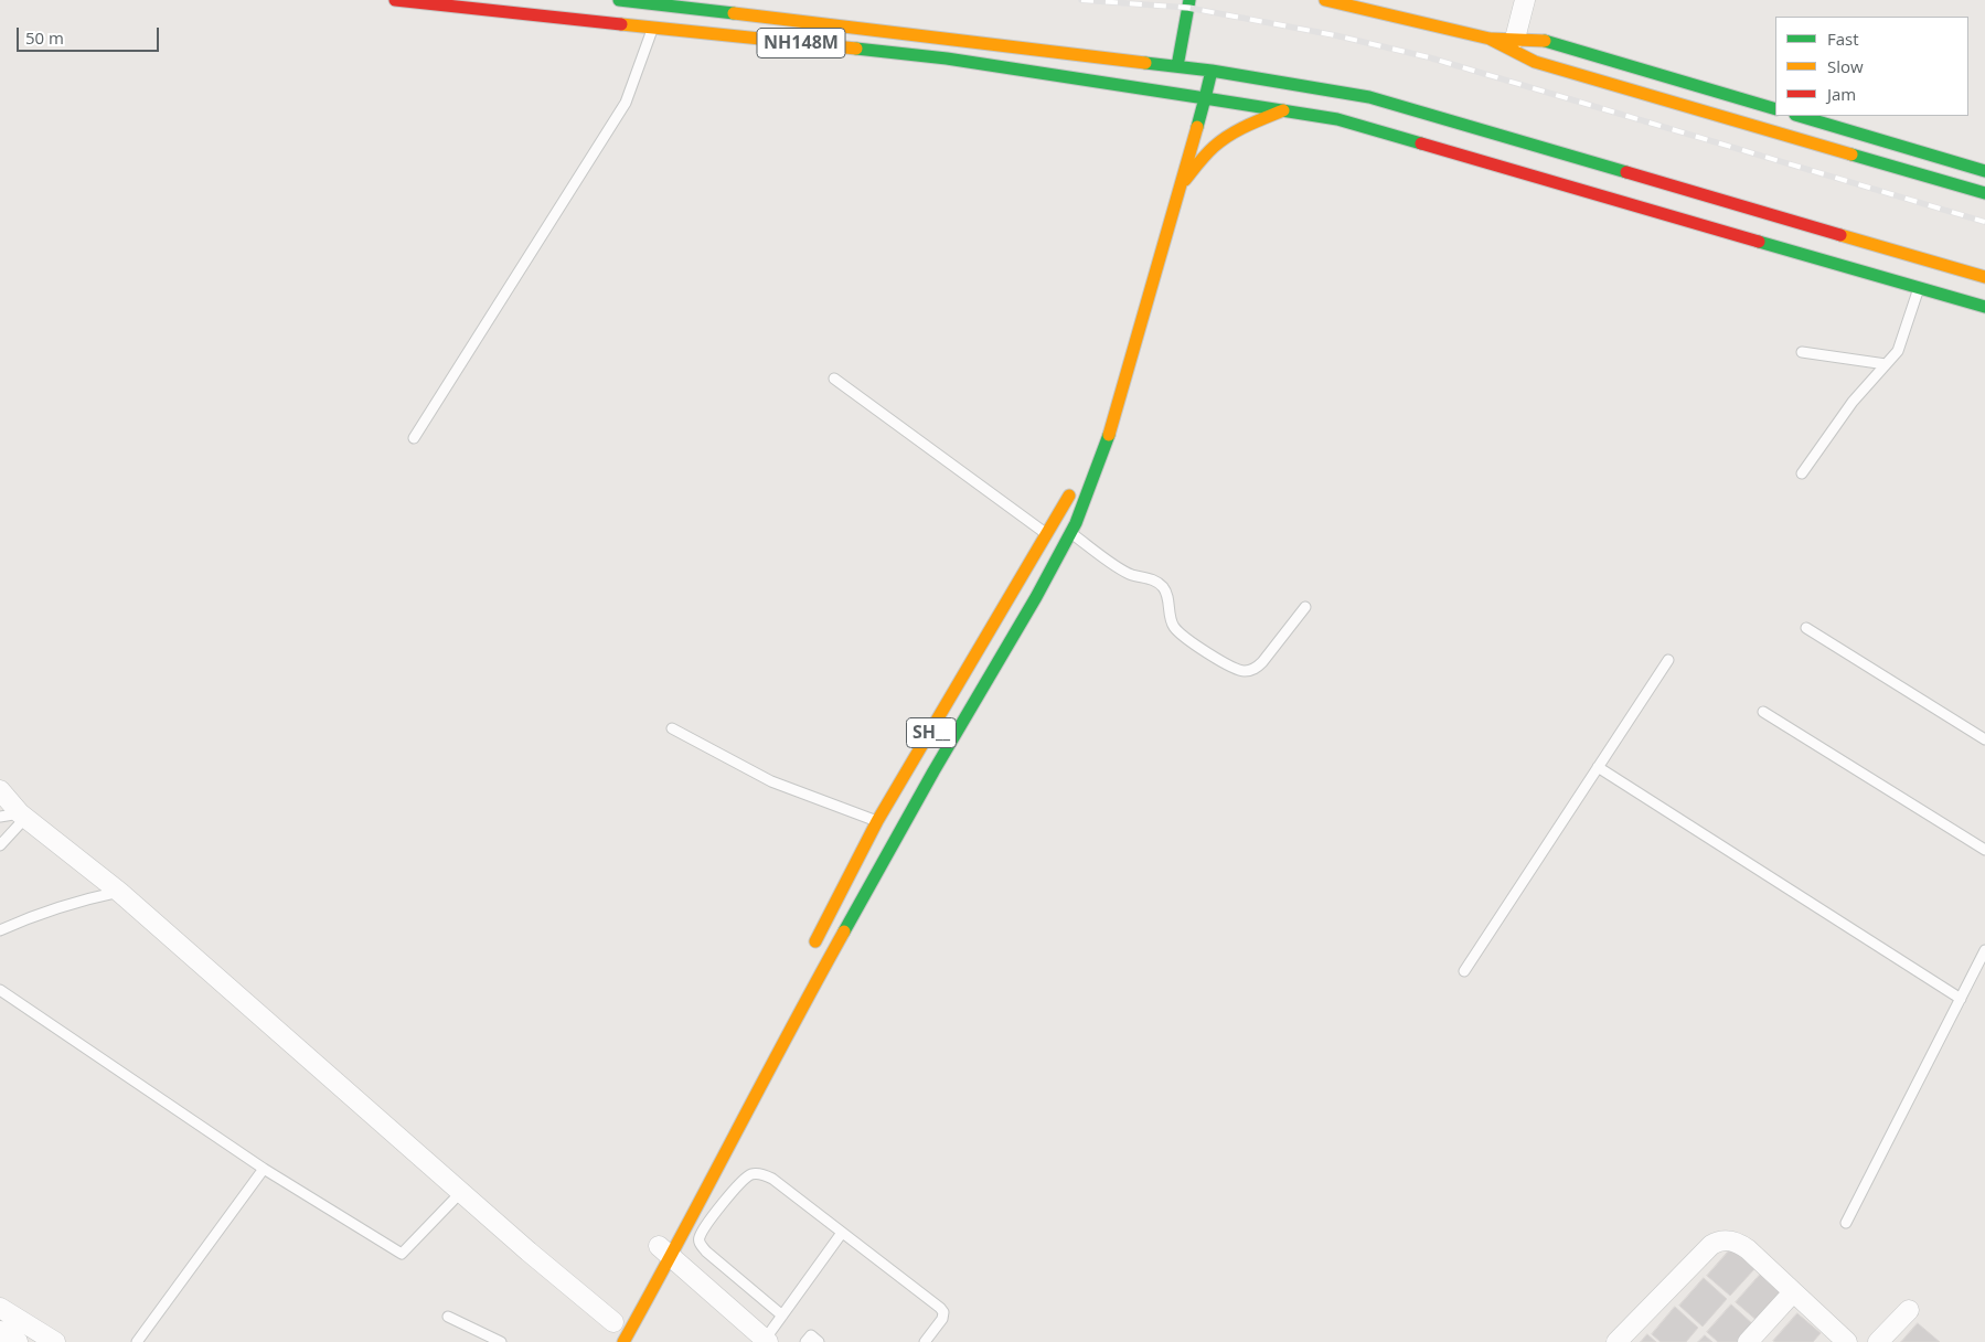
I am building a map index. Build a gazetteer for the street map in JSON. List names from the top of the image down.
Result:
{
  "streets": {
    "main road": ["NH148M", "SH__"]
  },
  "crossings": [
    ["NH148M", "SH__"]
  ],
  "legend": ["Fast", "Slow", "Jam"],
  "scale_bar": "50 m"
}
